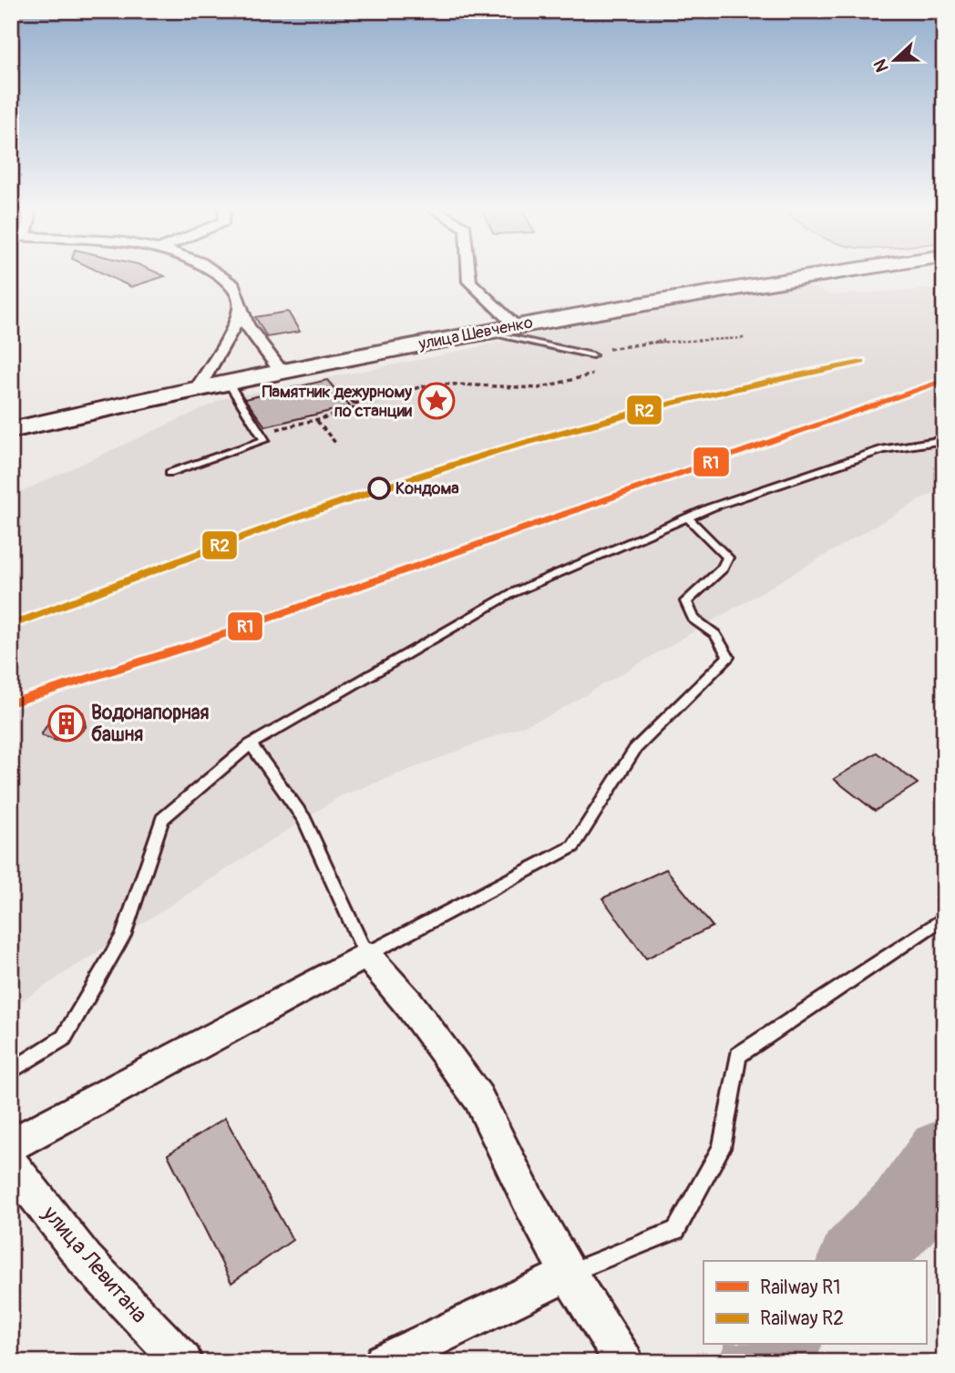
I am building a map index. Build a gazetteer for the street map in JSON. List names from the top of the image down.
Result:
{
  "streets": {
    "main road": ["улица Шевченко"],
    "street": ["улица Левитана"]
  },
  "places": {
    "place": ["Памятник дежурному по станции"],
    "other": ["Кондома"],
    "building": ["Водонапорная башня"]
  },
  "lines": ["rail line R2", "rail line R1"],
  "legend": ["Railway R1", "Railway R2"],
  "north": "left"
}
